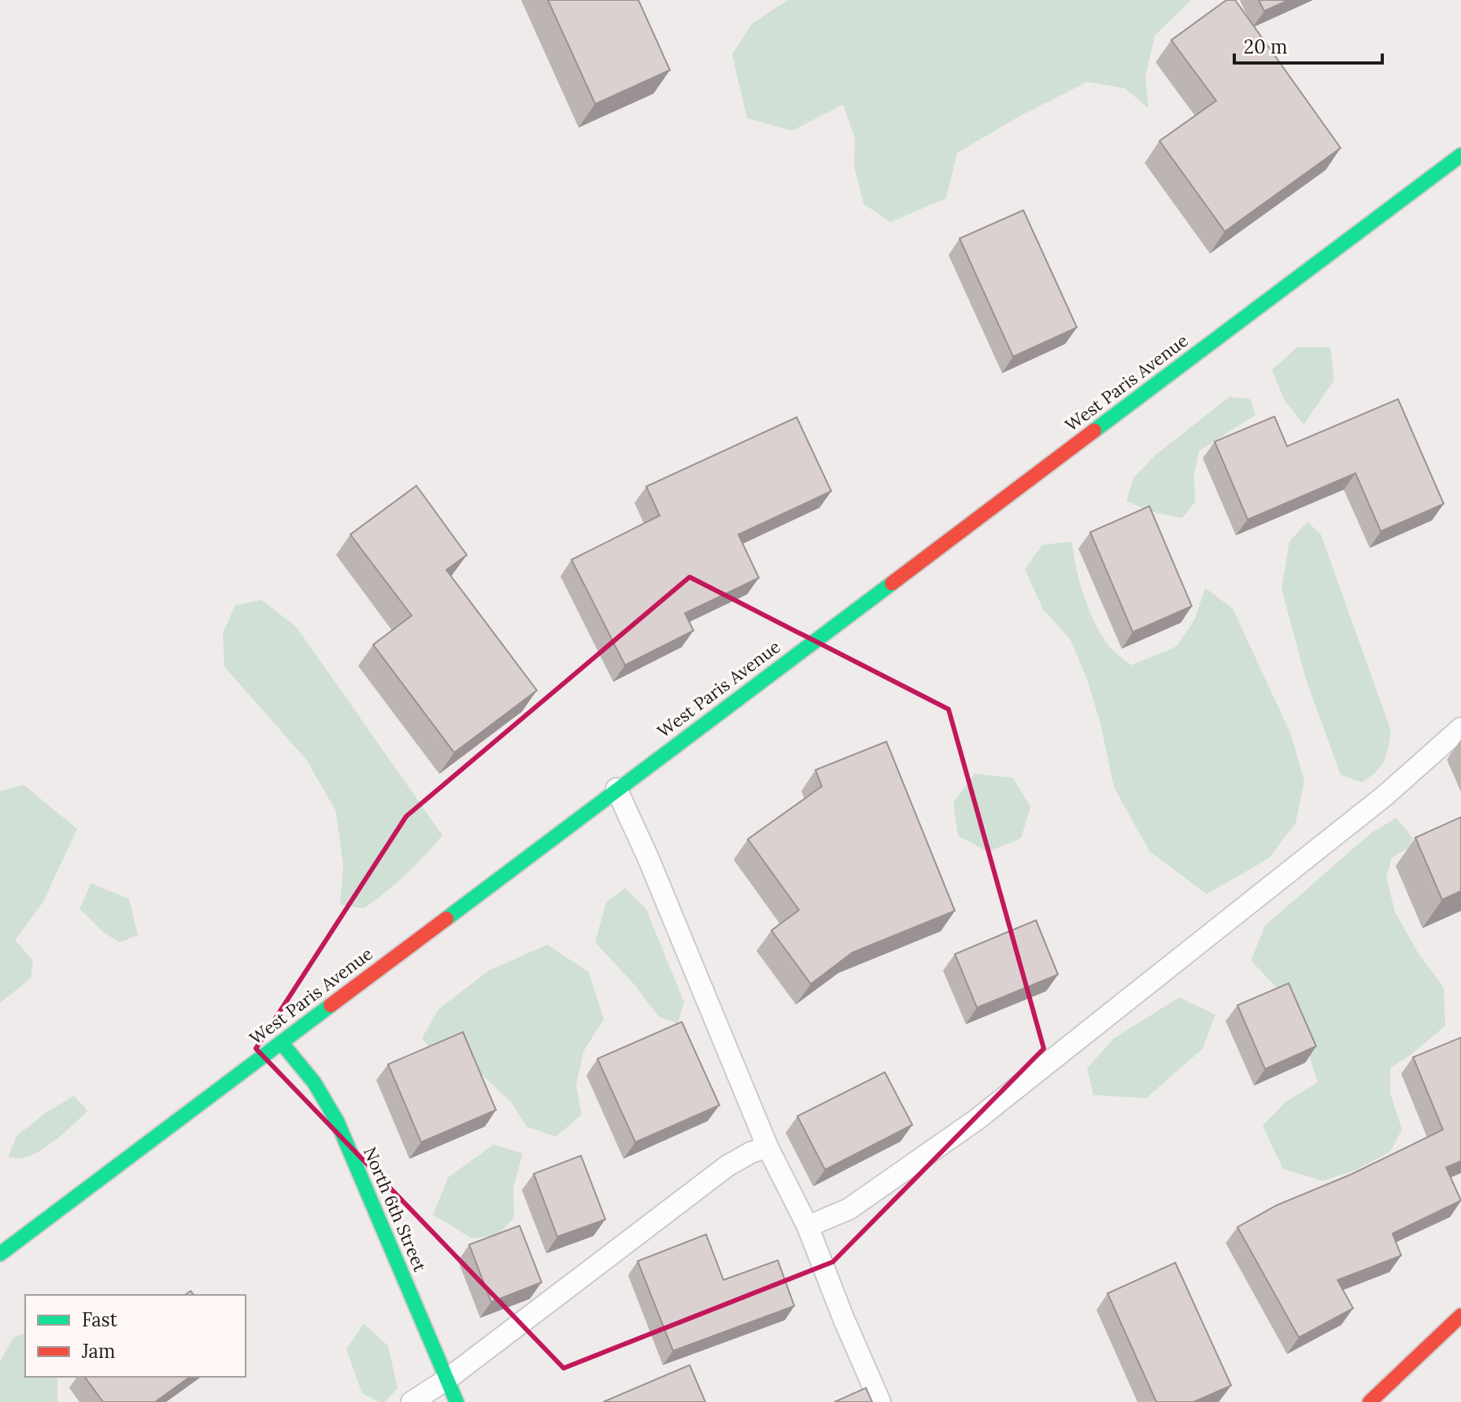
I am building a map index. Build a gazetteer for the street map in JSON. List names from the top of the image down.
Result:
{
  "streets": {
    "main road": ["West Paris Avenue", "North 6th Street"]
  },
  "crossings": [
    ["West Paris Avenue", "North 6th Street"]
  ],
  "legend": ["Fast", "Jam"],
  "scale_bar": "20 m"
}
